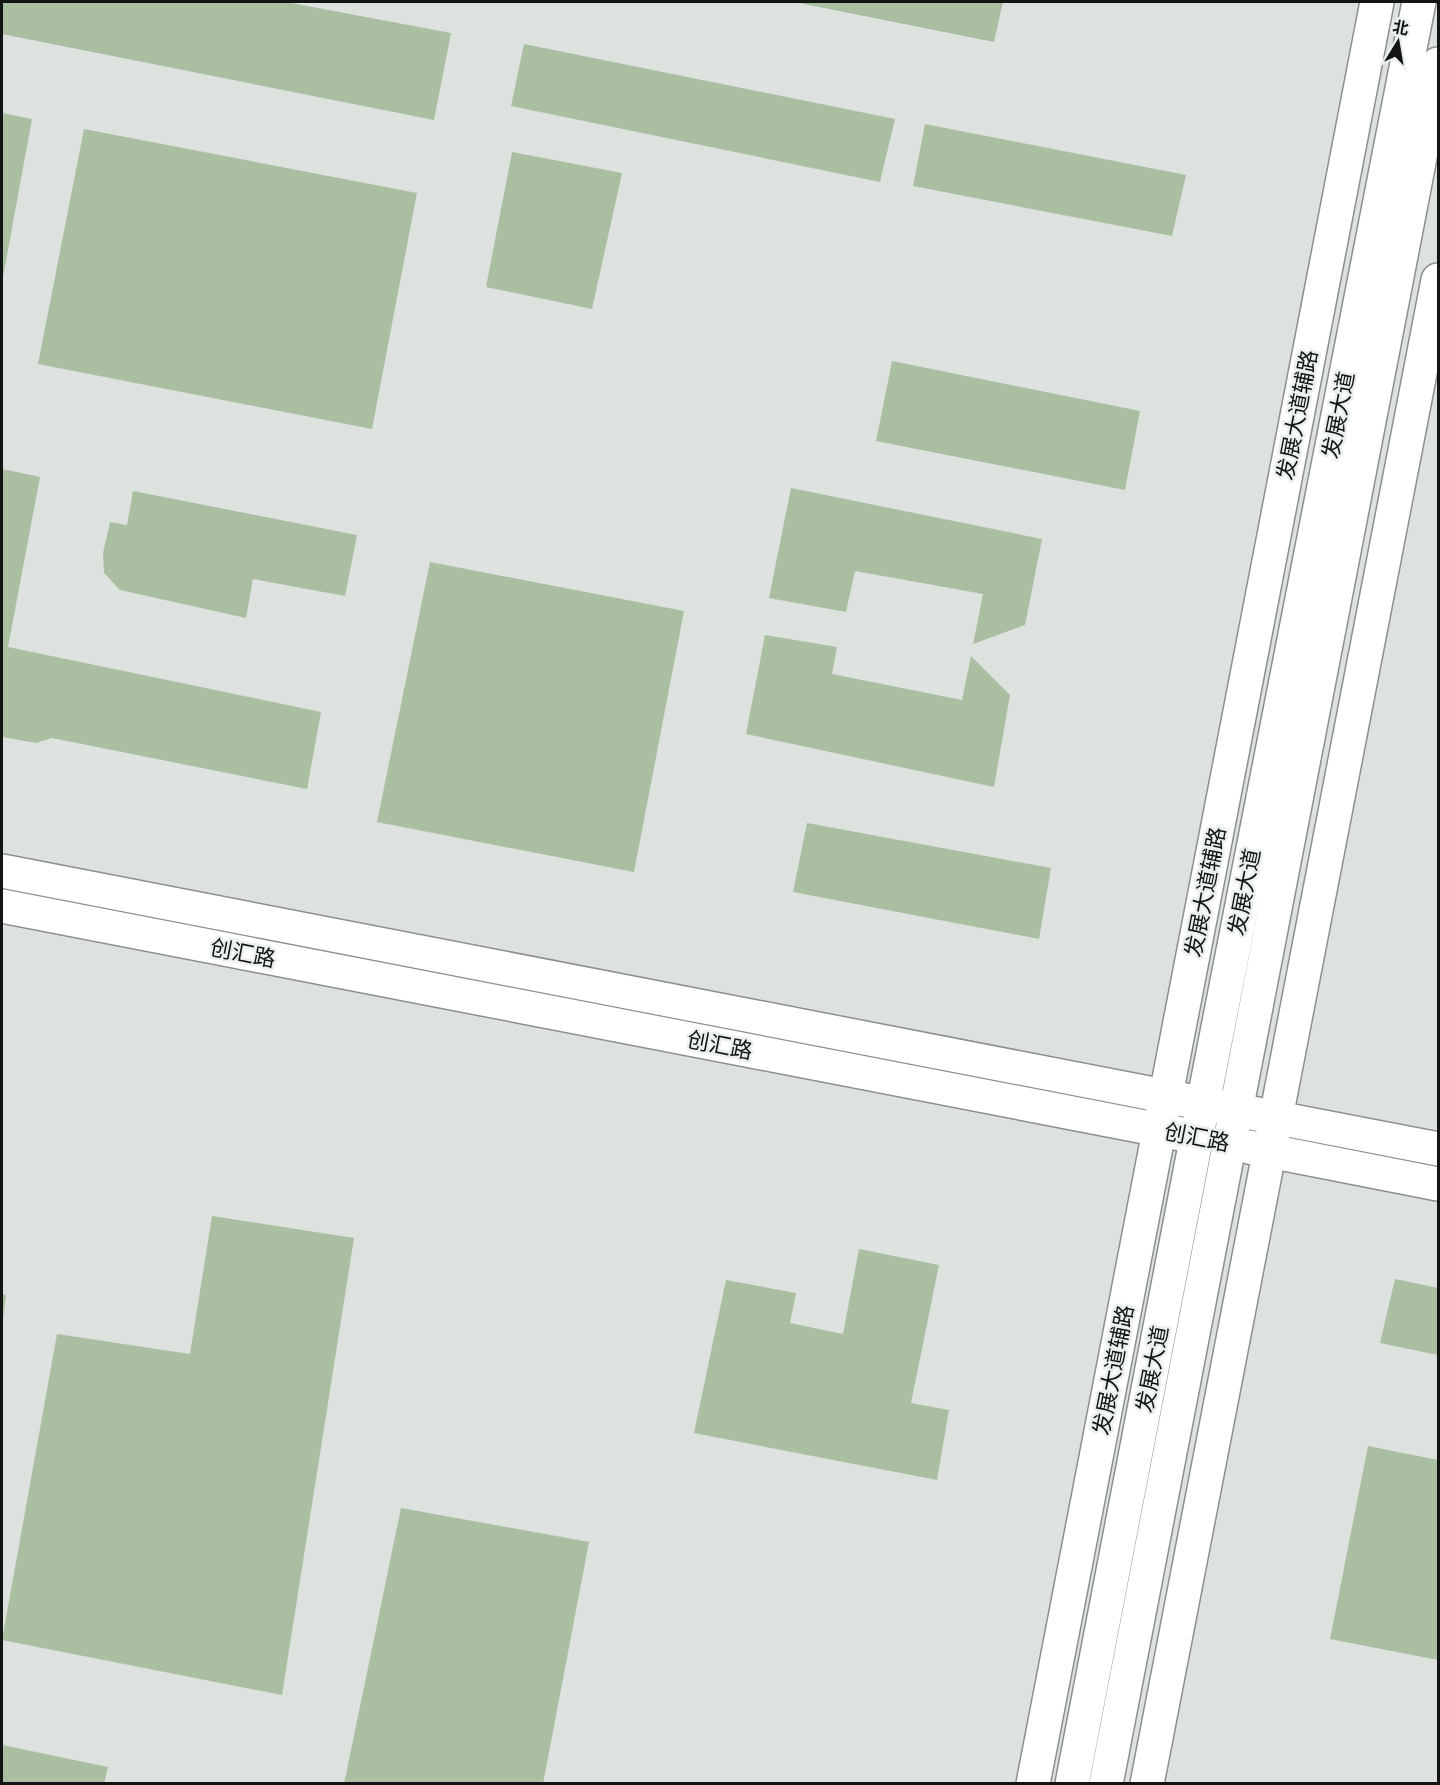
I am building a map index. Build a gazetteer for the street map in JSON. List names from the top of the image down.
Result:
{
  "streets": {
    "street": ["发展大道辅路", "发展大道", "创汇路"]
  },
  "crossings": [
    ["发展大道辅路", "创汇路"],
    ["发展大道", "创汇路"]
  ],
  "north": "top"
}
